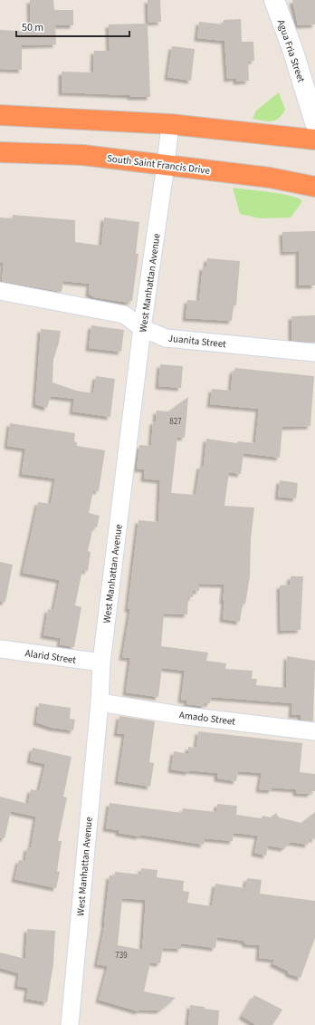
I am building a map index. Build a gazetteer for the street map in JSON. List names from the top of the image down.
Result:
{
  "streets": {
    "highway": ["South Saint Francis Drive"],
    "street": [
      "Agua Fria Street",
      "West Manhattan Avenue",
      "Juanita Street",
      "Alarid Street",
      "Amado Street"
    ]
  },
  "crossings": [
    ["South Saint Francis Drive", "West Manhattan Avenue"],
    ["West Manhattan Avenue", "Juanita Street"],
    ["West Manhattan Avenue", "Alarid Street"],
    ["West Manhattan Avenue", "Amado Street"]
  ],
  "house_numbers": ["827", "739"],
  "scale_bar": "50 m"
}
